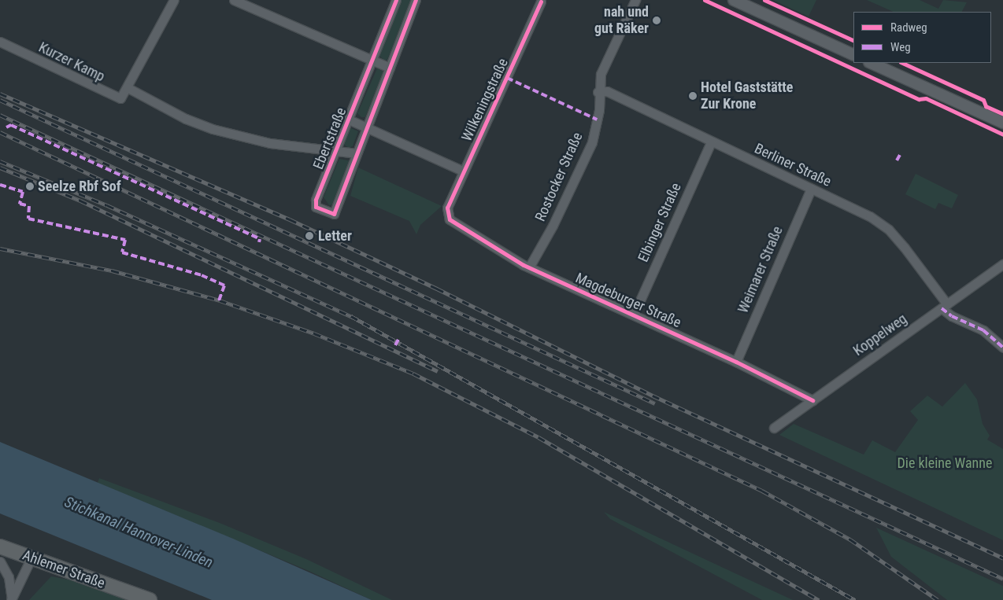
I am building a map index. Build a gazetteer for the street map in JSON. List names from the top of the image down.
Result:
{
  "streets": {
    "main road": ["Ahlemer Straße"],
    "street": [
      "Kurzer Kamp",
      "Wilkeningstraße",
      "Ebertstraße",
      "Berliner Straße",
      "Rostocker Straße",
      "Elbinger Straße",
      "Weimarer Straße",
      "Magdeburger Straße",
      "Koppelweg"
    ]
  },
  "crossings": [
    ["Wilkeningstraße", "Magdeburger Straße"],
    ["Berliner Straße", "Rostocker Straße"],
    ["Berliner Straße", "Elbinger Straße"],
    ["Berliner Straße", "Weimarer Straße"],
    ["Berliner Straße", "Koppelweg"],
    ["Rostocker Straße", "Magdeburger Straße"],
    ["Elbinger Straße", "Magdeburger Straße"],
    ["Weimarer Straße", "Magdeburger Straße"],
    ["Magdeburger Straße", "Koppelweg"]
  ],
  "water": ["Stichkanal Hannover-Linden"],
  "parks": ["Die kleine Wanne"],
  "places": [
    "nah und gut Räker",
    "Hotel Gaststätte Zur Krone",
    "Seelze Rbf Sof",
    "Letter"
  ],
  "legend": ["Radweg", "Weg"]
}
